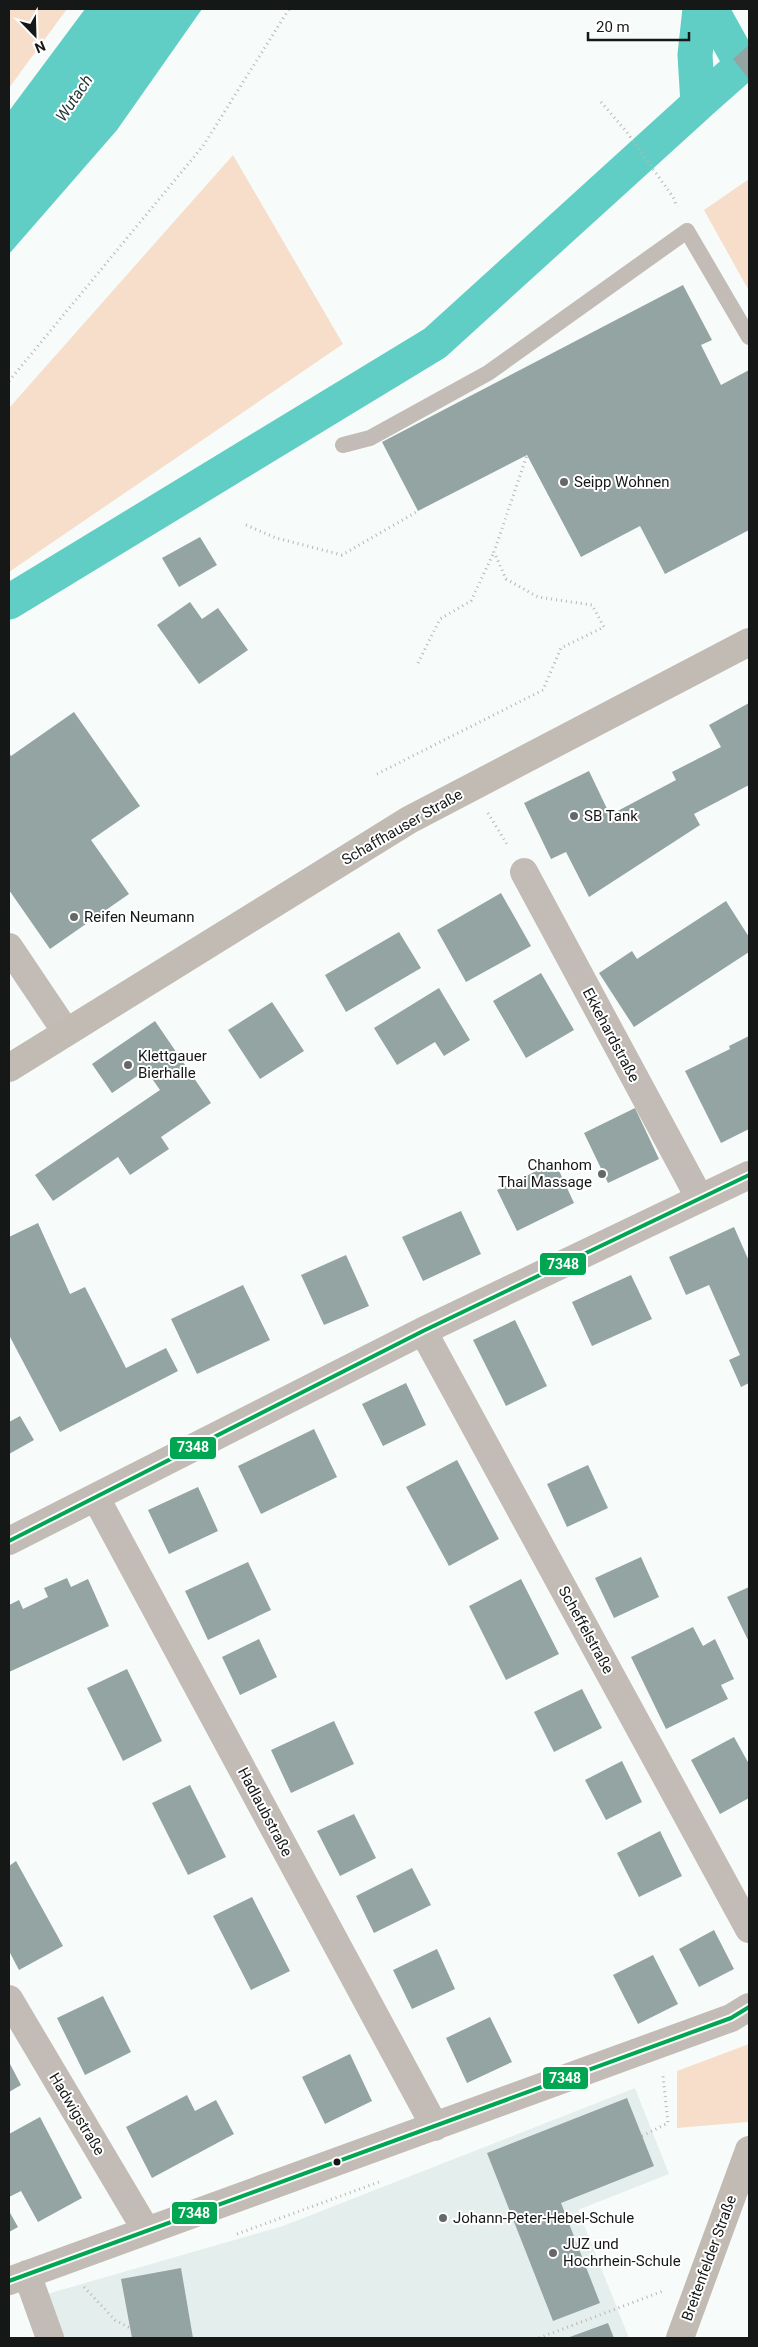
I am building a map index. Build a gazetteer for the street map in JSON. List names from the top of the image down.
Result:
{
  "streets": {
    "main road": ["Schaffhauser Straße", "Breitenfelder Straße"],
    "street": [
      "Ekkehardstraße",
      "Scheffelstraße",
      "Hadlaubstraße",
      "Hadwigstraße"
    ]
  },
  "water": ["Wutach"],
  "places": [
    "Seipp Wohnen",
    "SB Tank",
    "Reifen Neumann",
    "Klettgauer Bierhalle",
    "Chanhom Thai Massage",
    "Johann-Peter-Hebel-Schule",
    "JUZ und Hochrhein-Schule"
  ],
  "lines": ["transit line 7348"],
  "scale_bar": "20 m",
  "north": "bottom right"
}
